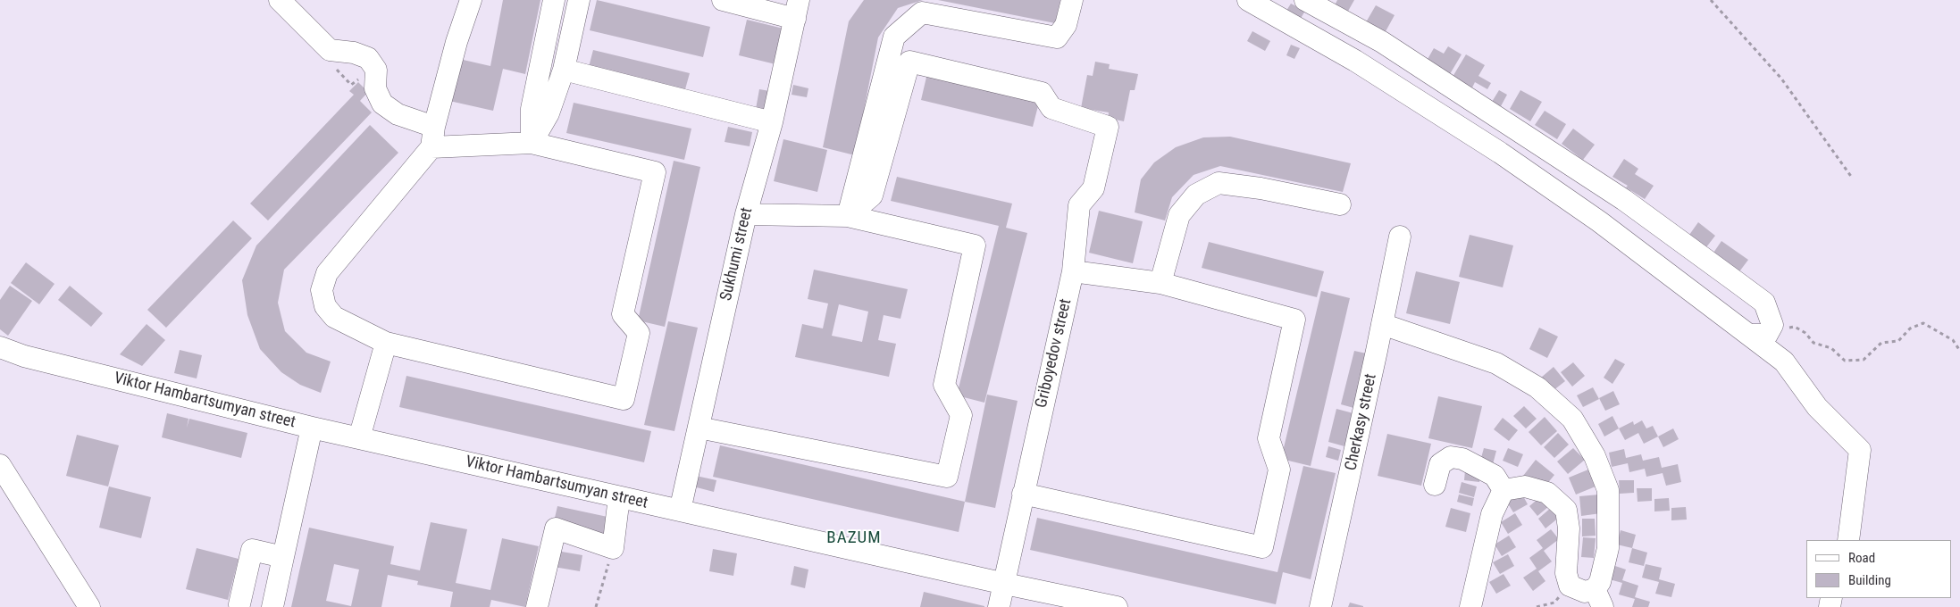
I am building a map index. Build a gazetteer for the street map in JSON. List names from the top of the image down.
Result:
{
  "streets": {
    "street": [
      "Sukhumi street",
      "Griboyedov street",
      "Viktor Hambartsumyan street",
      "Cherkasy street"
    ]
  },
  "crossings": [
    ["Sukhumi street", "Viktor Hambartsumyan street"],
    ["Griboyedov street", "Viktor Hambartsumyan street"]
  ],
  "districts": ["BAZUM"],
  "legend": ["Road", "Building"]
}
